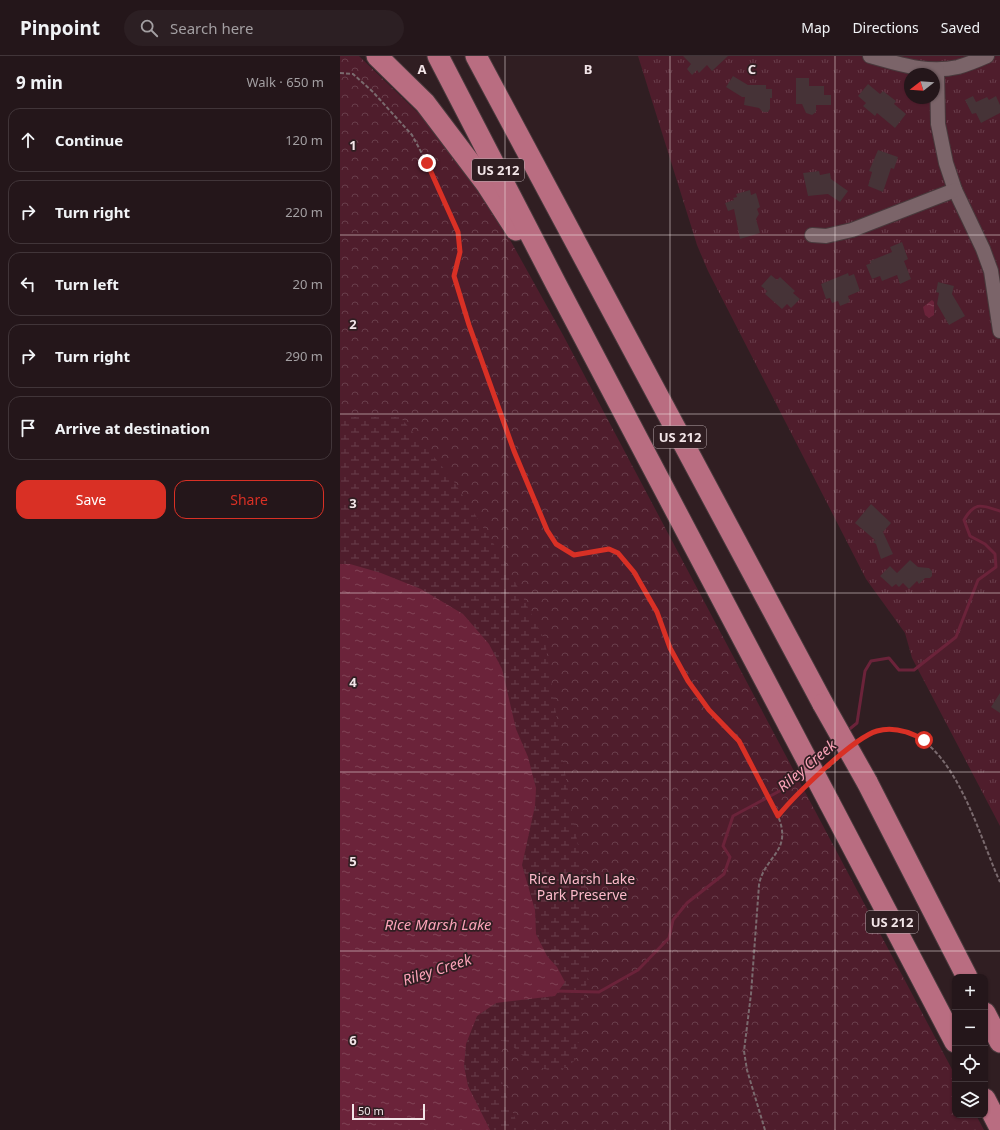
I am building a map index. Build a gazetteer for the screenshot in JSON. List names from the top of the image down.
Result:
{
  "streets": {
    "highway": ["US 212"]
  },
  "water": ["Riley Creek", "Rice Marsh Lake"],
  "parks": ["Rice Marsh Lake Park Preserve"],
  "scale_bar": "50 m",
  "north": "left",
  "page": {
    "header": "Pinpoint",
    "search": "Search here",
    "nav": ["Map", "Directions", "Saved"],
    "heading": ["9 min", "Walk · 650 m"],
    "list": [
      ["Continue", "120 m"],
      ["Turn right", "220 m"],
      ["Turn left", "20 m"],
      ["Turn right", "290 m"],
      "Arrive at destination"
    ],
    "buttons": ["Save", "Share"],
    "map_buttons": ["+", "−"],
    "scale": "50 m"
  },
  "grid": {
    "columns": ["A", "B", "C"],
    "rows": [
      "1",
      "2",
      "3",
      "4",
      "5",
      "6"
    ]
  }
}
